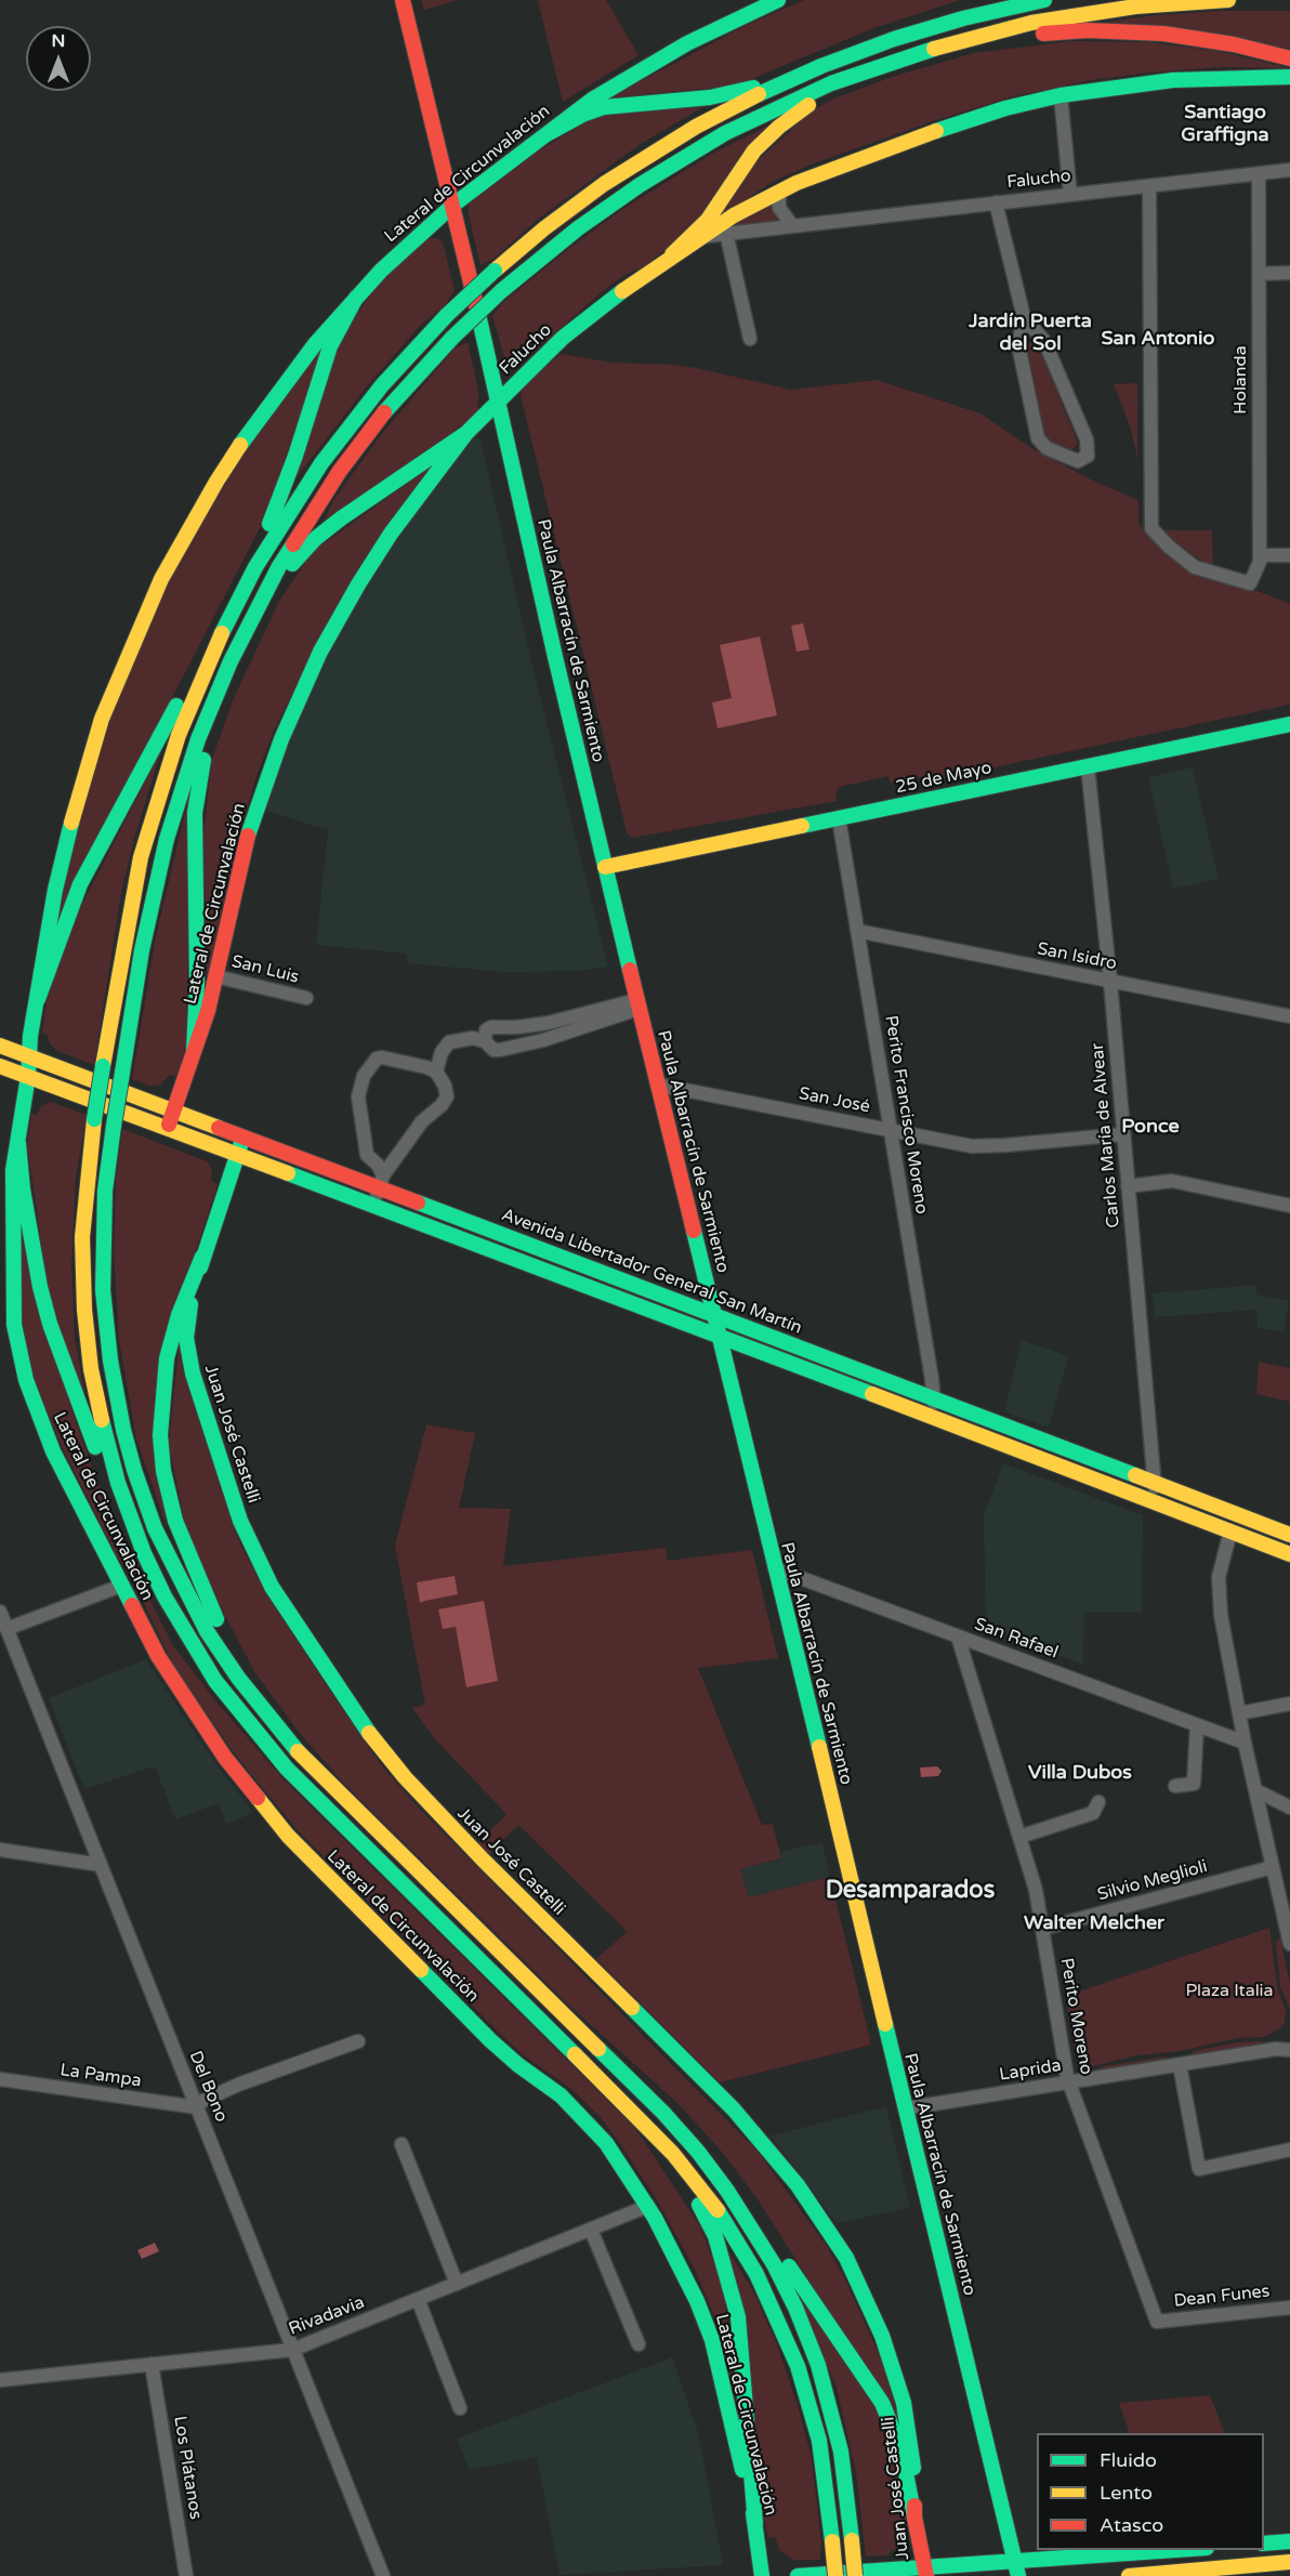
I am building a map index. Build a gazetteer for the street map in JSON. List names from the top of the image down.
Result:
{
  "streets": {
    "main road": [
      "Lateral de Circunvalación",
      "Falucho",
      "Paula Albarracín de Sarmiento",
      "25 de Mayo",
      "Avenida Libertador General San Martín",
      "Juan José Castelli"
    ],
    "street": [
      "Holanda",
      "San Isidro",
      "San Luis",
      "San José",
      "Perito Francisco Moreno",
      "Carlos María de Alvear",
      "San Rafael",
      "Silvio Meglioli",
      "Perito Moreno",
      "Laprida",
      "La Pampa",
      "Del Bono",
      "Dean Funes",
      "Rivadavia",
      "Los Plátanos"
    ]
  },
  "crossings": [
    ["Lateral de Circunvalación", "Falucho"],
    ["Lateral de Circunvalación", "Paula Albarracín de Sarmiento"],
    ["Lateral de Circunvalación", "San Luis"],
    ["Lateral de Circunvalación", "Avenida Libertador General San Martín"],
    ["Lateral de Circunvalación", "Rivadavia"],
    ["Falucho", "Holanda"],
    ["Falucho", "Paula Albarracín de Sarmiento"],
    ["Paula Albarracín de Sarmiento", "25 de Mayo"],
    ["Paula Albarracín de Sarmiento", "San José"],
    ["Paula Albarracín de Sarmiento", "Avenida Libertador General San Martín"],
    ["Paula Albarracín de Sarmiento", "San Rafael"],
    ["Paula Albarracín de Sarmiento", "Laprida"],
    ["25 de Mayo", "Perito Francisco Moreno"],
    ["25 de Mayo", "Carlos María de Alvear"],
    ["San Isidro", "Perito Francisco Moreno"],
    ["San Isidro", "Carlos María de Alvear"],
    ["San José", "Perito Francisco Moreno"],
    ["San José", "Carlos María de Alvear"],
    ["Perito Francisco Moreno", "Avenida Libertador General San Martín"],
    ["Carlos María de Alvear", "Avenida Libertador General San Martín"],
    ["Avenida Libertador General San Martín", "Juan José Castelli"],
    ["San Rafael", "Perito Moreno"],
    ["Silvio Meglioli", "Perito Moreno"],
    ["Perito Moreno", "Laprida"],
    ["Perito Moreno", "Dean Funes"],
    ["La Pampa", "Del Bono"],
    ["Del Bono", "Rivadavia"],
    ["Rivadavia", "Los Plátanos"]
  ],
  "districts": [
    "Santiago Graffigna",
    "Jardín Puerta del Sol",
    "San Antonio",
    "Ponce",
    "Villa Dubos",
    "Desamparados",
    "Walter Melcher"
  ],
  "parks": ["Plaza Italia"],
  "legend": ["Fluido", "Lento", "Atasco"],
  "north": "top"
}
